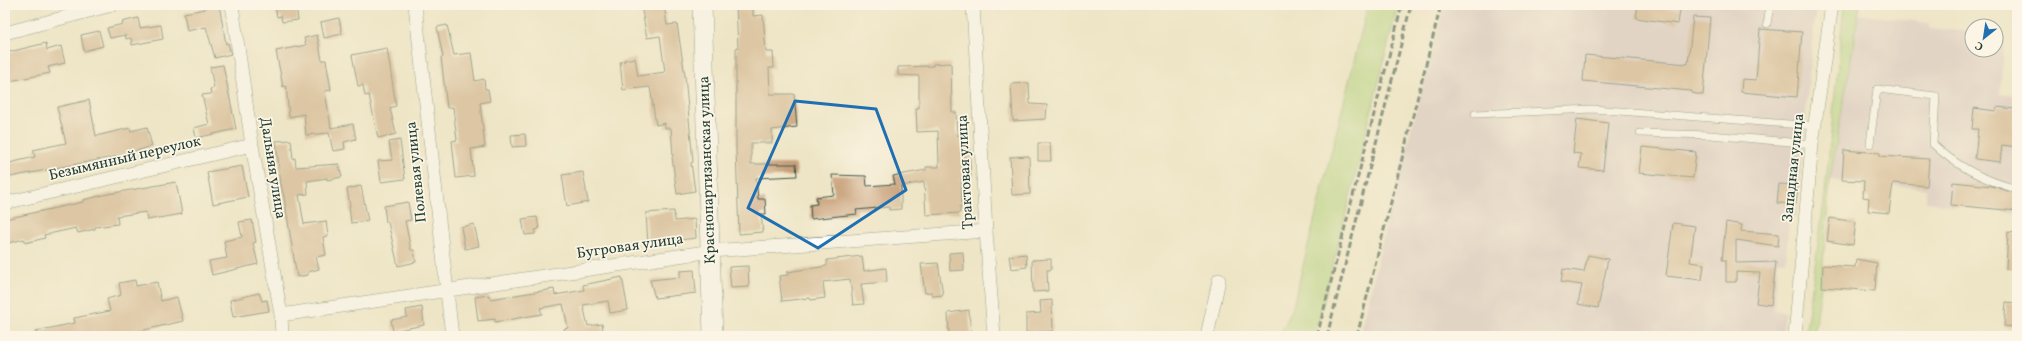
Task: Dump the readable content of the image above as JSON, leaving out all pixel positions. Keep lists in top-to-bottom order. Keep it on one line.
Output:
{"streets":{"street":["Безымянный переулок","Дальняя улица","Западная улица","Краснопартизанская улица","Полевая улица","Трактовая улица","Бугровая улица"]},"crossings":[["Безымянный переулок","Дальняя улица"],["Дальняя улица","Бугровая улица"],["Краснопартизанская улица","Бугровая улица"],["Полевая улица","Бугровая улица"],["Трактовая улица","Бугровая улица"]],"north":"bottom left"}
